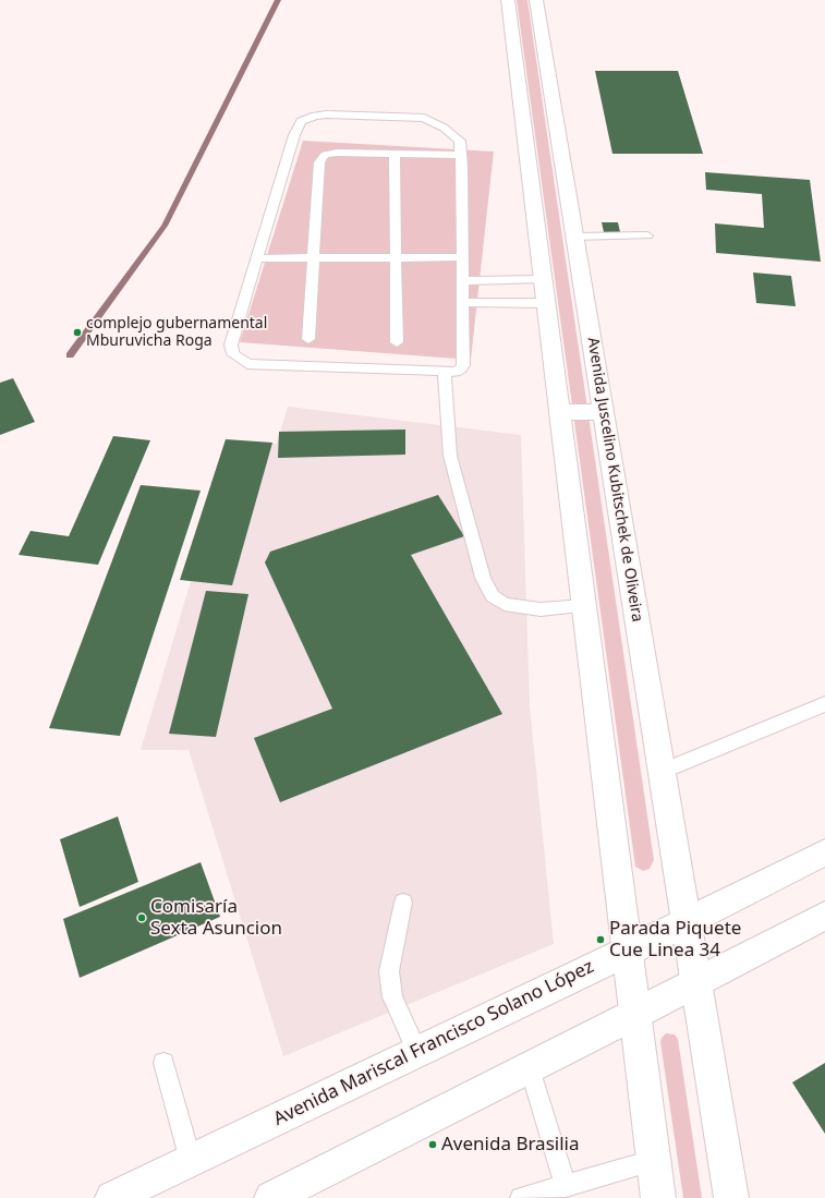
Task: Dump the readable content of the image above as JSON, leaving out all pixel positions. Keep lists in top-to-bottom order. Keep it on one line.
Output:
{"streets":{"main road":["Avenida Juscelino Kubitschek de Oliveira","Avenida Mariscal Francisco Solano López"]},"crossings":[["Avenida Juscelino Kubitschek de Oliveira","Avenida Mariscal Francisco Solano López"]],"places":["complejo gubernamental Mburuvicha Roga","Comisaría Sexta Asuncion","Parada Piquete Cue Linea 34","Avenida Brasilia"]}
